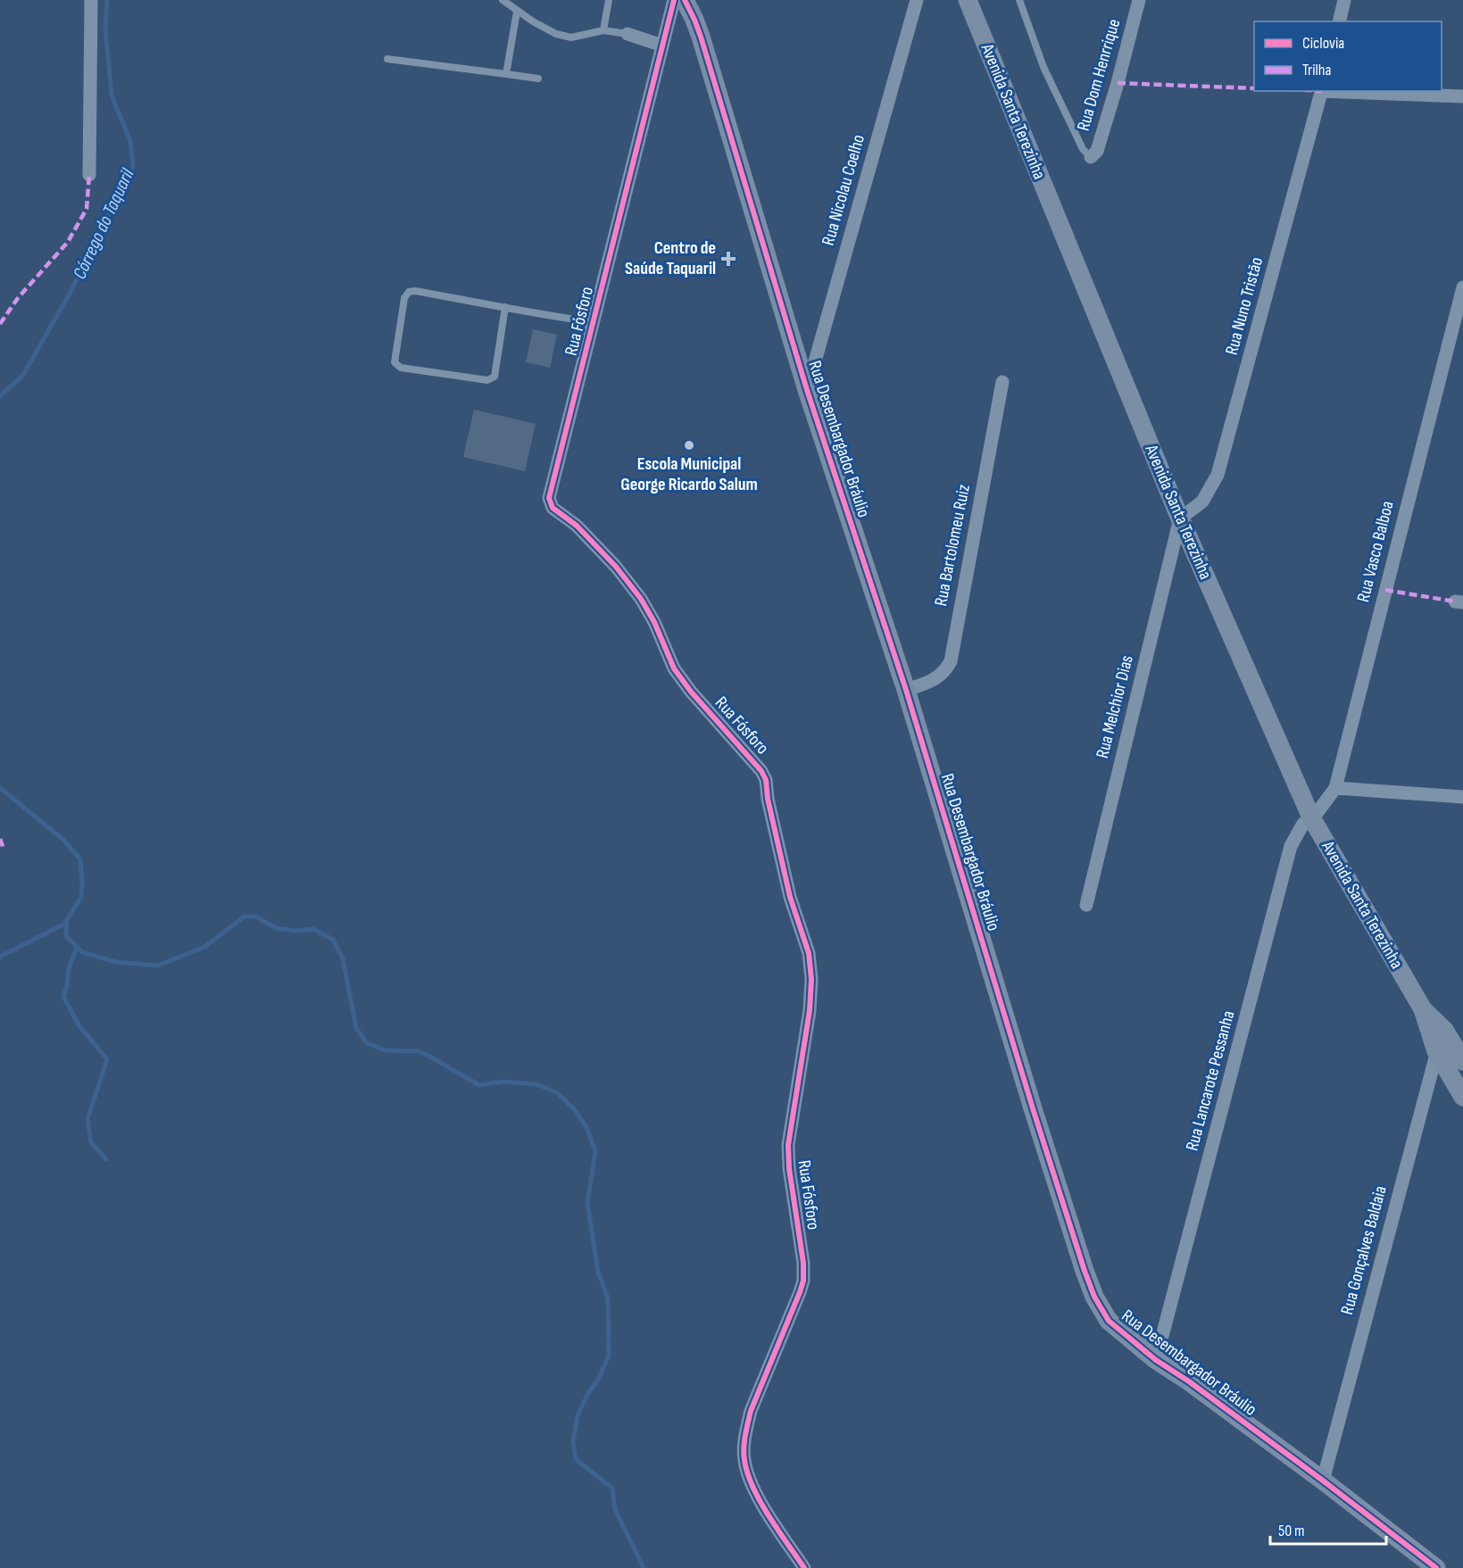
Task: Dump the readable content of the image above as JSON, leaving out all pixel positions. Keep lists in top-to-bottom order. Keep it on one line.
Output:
{"streets":{"street":["Rua Dom Henrrique","Avenida Santa Terezinha","Rua Nicolau Coelho","Rua Nuno Tristão","Rua Fósforo","Rua Desembargador Bráulio","Rua Bartolomeu Ruiz","Rua Vasco Balboa","Rua Melchior Dias","Rua Lancarote Pessanha","Rua Gonçalves Baldaia"]},"crossings":[["Avenida Santa Terezinha","Rua Nuno Tristão"],["Avenida Santa Terezinha","Rua Vasco Balboa"],["Avenida Santa Terezinha","Rua Melchior Dias"],["Avenida Santa Terezinha","Rua Lancarote Pessanha"],["Avenida Santa Terezinha","Rua Gonçalves Baldaia"],["Rua Nicolau Coelho","Rua Desembargador Bráulio"],["Rua Nuno Tristão","Rua Melchior Dias"],["Rua Desembargador Bráulio","Rua Bartolomeu Ruiz"],["Rua Desembargador Bráulio","Rua Lancarote Pessanha"],["Rua Desembargador Bráulio","Rua Gonçalves Baldaia"],["Rua Vasco Balboa","Rua Lancarote Pessanha"]],"water":["Córrego do Taquaril"],"places":{"health":["Centro de Saúde Taquaril"],"other":["Escola Municipal George Ricardo Salum"]},"legend":["Ciclovia","Trilha"],"scale_bar":"50 m"}
